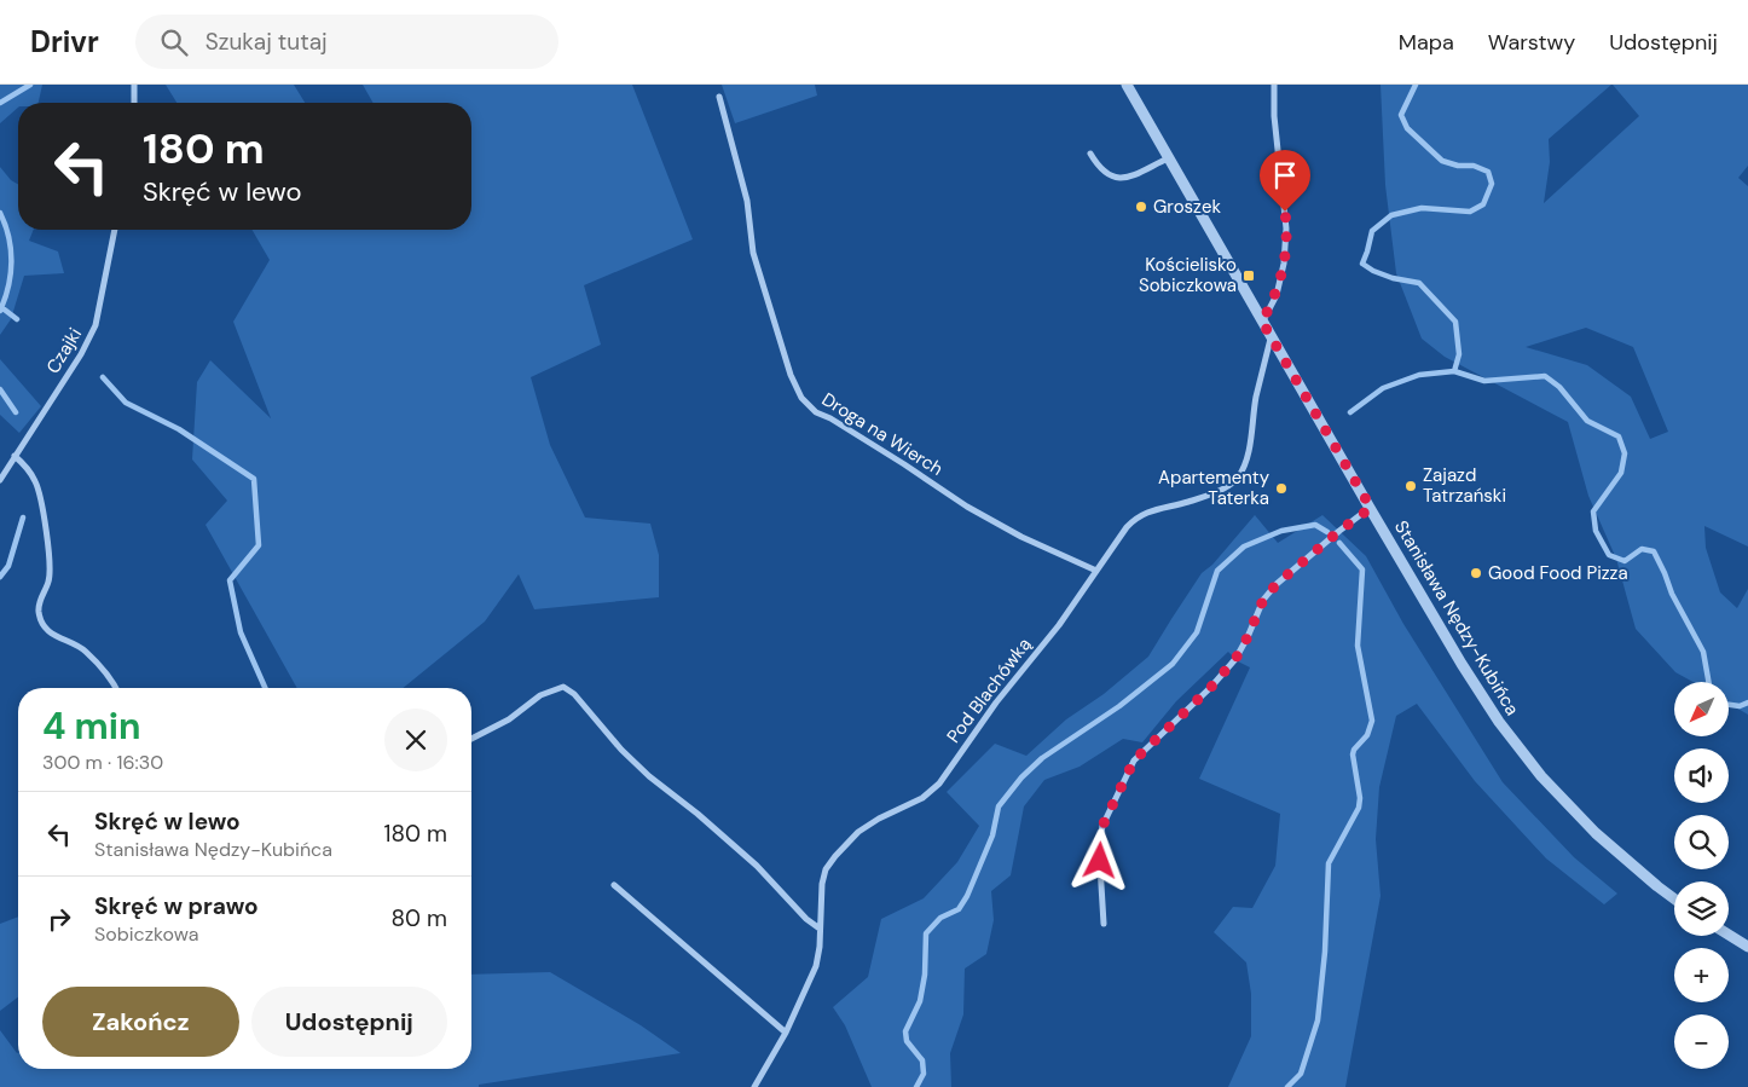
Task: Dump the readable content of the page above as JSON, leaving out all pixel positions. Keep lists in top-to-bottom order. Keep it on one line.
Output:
{"streets":{"street":["Czajki","Droga na Wierch","Stanisława Nędzy-Kubińca","Pod Blachówką"]},"crossings":[["Droga na Wierch","Pod Blachówką"],["Stanisława Nędzy-Kubińca","Pod Blachówką"]],"places":{"other":["Groszek","Zajazd Tatrzański","Apartementy Taterka","Good Food Pizza"],"transit":["Kościelisko Sobiczkowa"]},"north":"bottom left","page":{"header":"Drivr","search":"Szukaj tutaj","nav":["Mapa","Warstwy","Udostępnij"],"turn":["180 m","Skręć w lewo"],"map_buttons":["+","−"],"heading":["4 min","300 m · 16:30"],"list":[{"name":"Skręć w lewo","note":"Stanisława Nędzy-Kubińca","value":"180 m"},{"name":"Skręć w prawo","note":"Sobiczkowa","value":"80 m"}],"buttons":["Zakończ","Udostępnij"]}}
